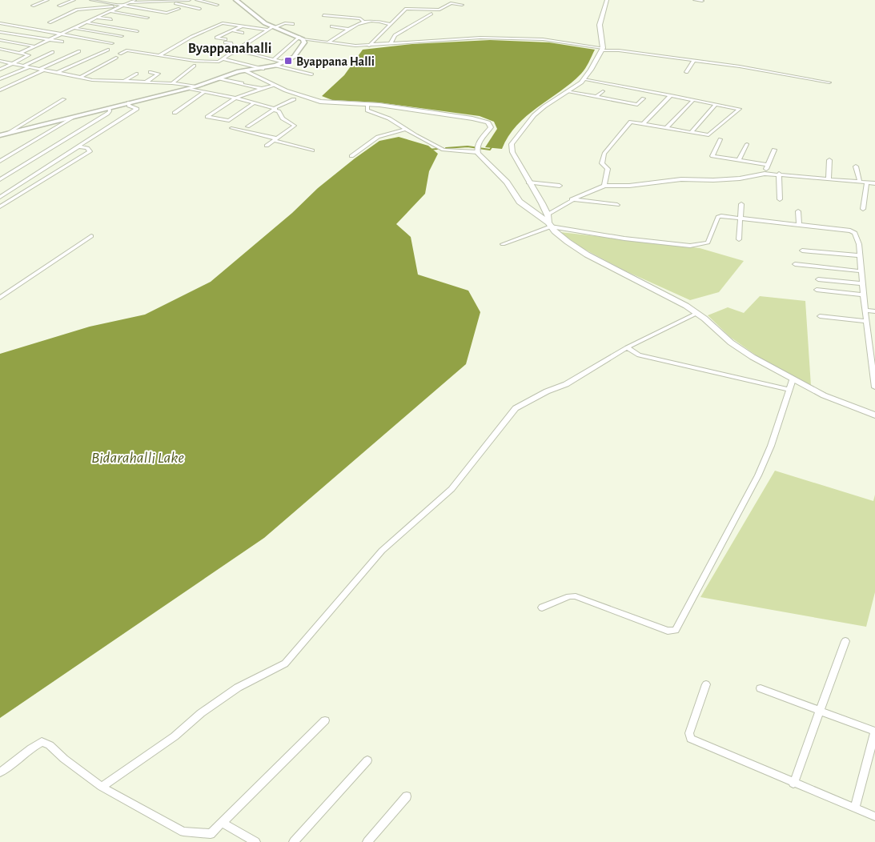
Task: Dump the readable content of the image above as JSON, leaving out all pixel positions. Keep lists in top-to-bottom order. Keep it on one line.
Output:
{"districts":["Byappanahalli"],"water":["Bidarahalli Lake"],"places":{"transit":["Byappana Halli"]}}
